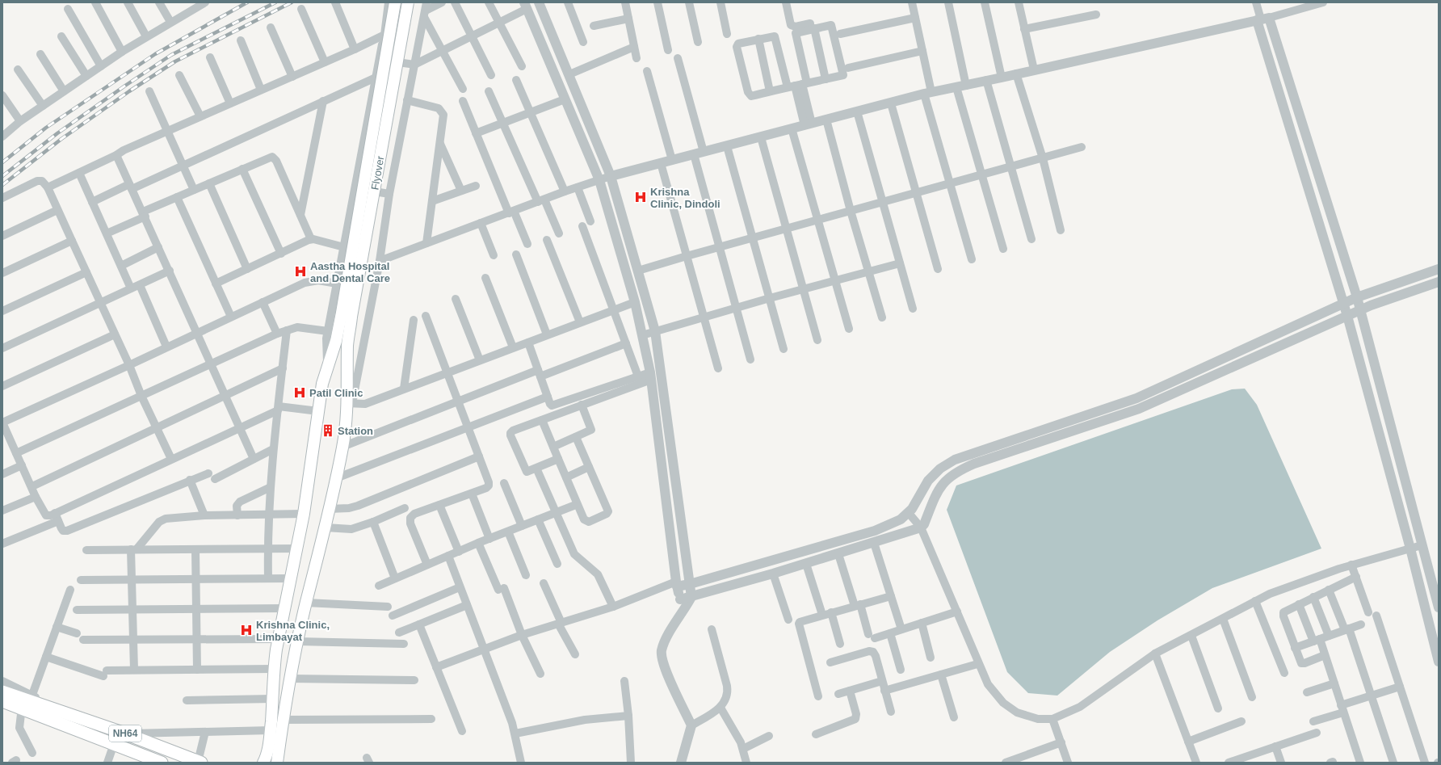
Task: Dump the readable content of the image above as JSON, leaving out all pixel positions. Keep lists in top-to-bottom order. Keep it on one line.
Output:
{"streets":{"main road":["Flyover","NH64"]},"places":{"hospital":["Krishna Clinic, Dindoli","Aastha Hospital and Dental Care","Patil Clinic","Krishna Clinic, Limbayat"],"building":["Station"]}}
